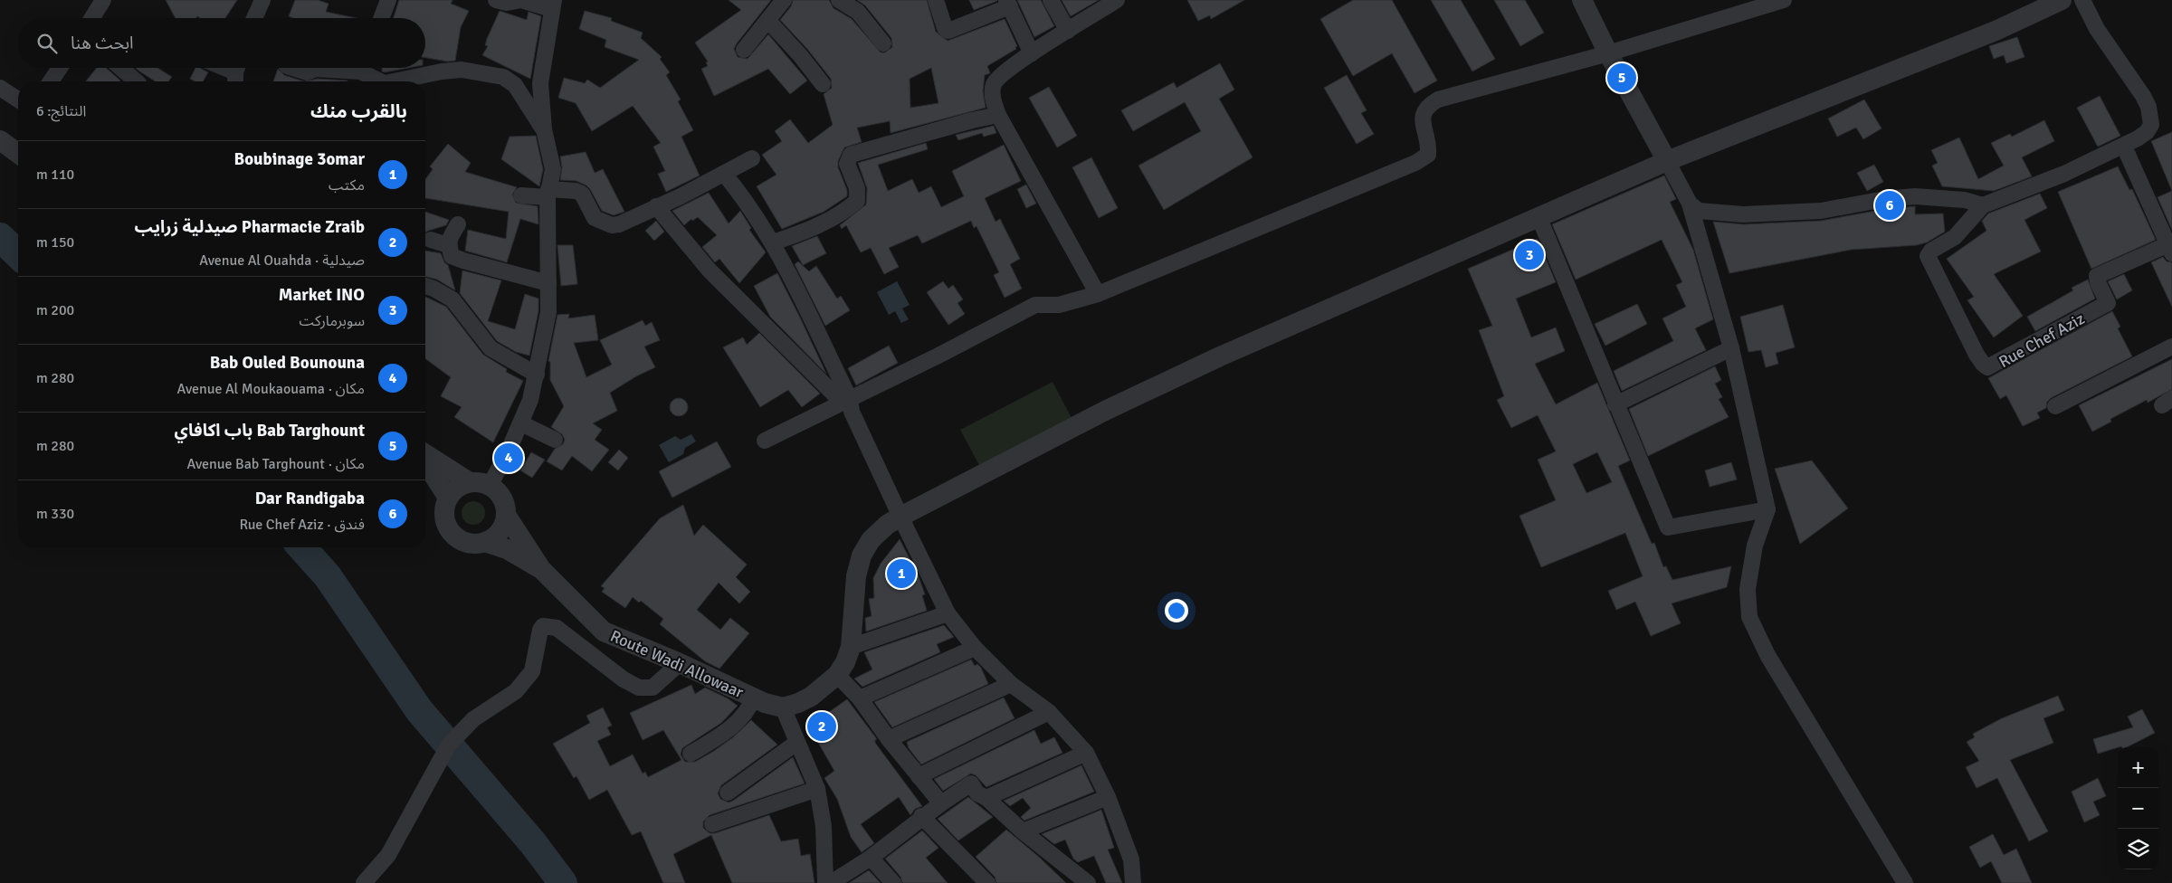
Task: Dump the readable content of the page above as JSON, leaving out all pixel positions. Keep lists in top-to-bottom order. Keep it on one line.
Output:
{"streets":{"street":["Rue Chef Aziz","Route Wadi Allowaar"]},"page":{"search":"ابحث هنا","pins":["5","6","3","4","1","2"],"heading":["بالقرب منك","النتائج: 6"],"list":[{"mark":"1","name":"Boubinage 3omar","note":"مكتب","value":"110 m"},{"mark":"2","name":"Pharmacie Zraib صيدلية زرايب","note":"صيدلية · Avenue Al Ouahda","value":"150 m"},{"mark":"3","name":"Market INO","note":"سوبرماركت","value":"200 m"},{"mark":"4","name":"Bab Ouled Bounouna","note":"مكان · Avenue Al Moukaouama","value":"280 m"},{"mark":"5","name":"Bab Targhount باب اكافاي","note":"مكان · Avenue Bab Targhount","value":"280 m"},{"mark":"6","name":"Dar Randigaba","note":"فندق · Rue Chef Aziz","value":"330 m"}],"map_buttons":["+","−"]}}
